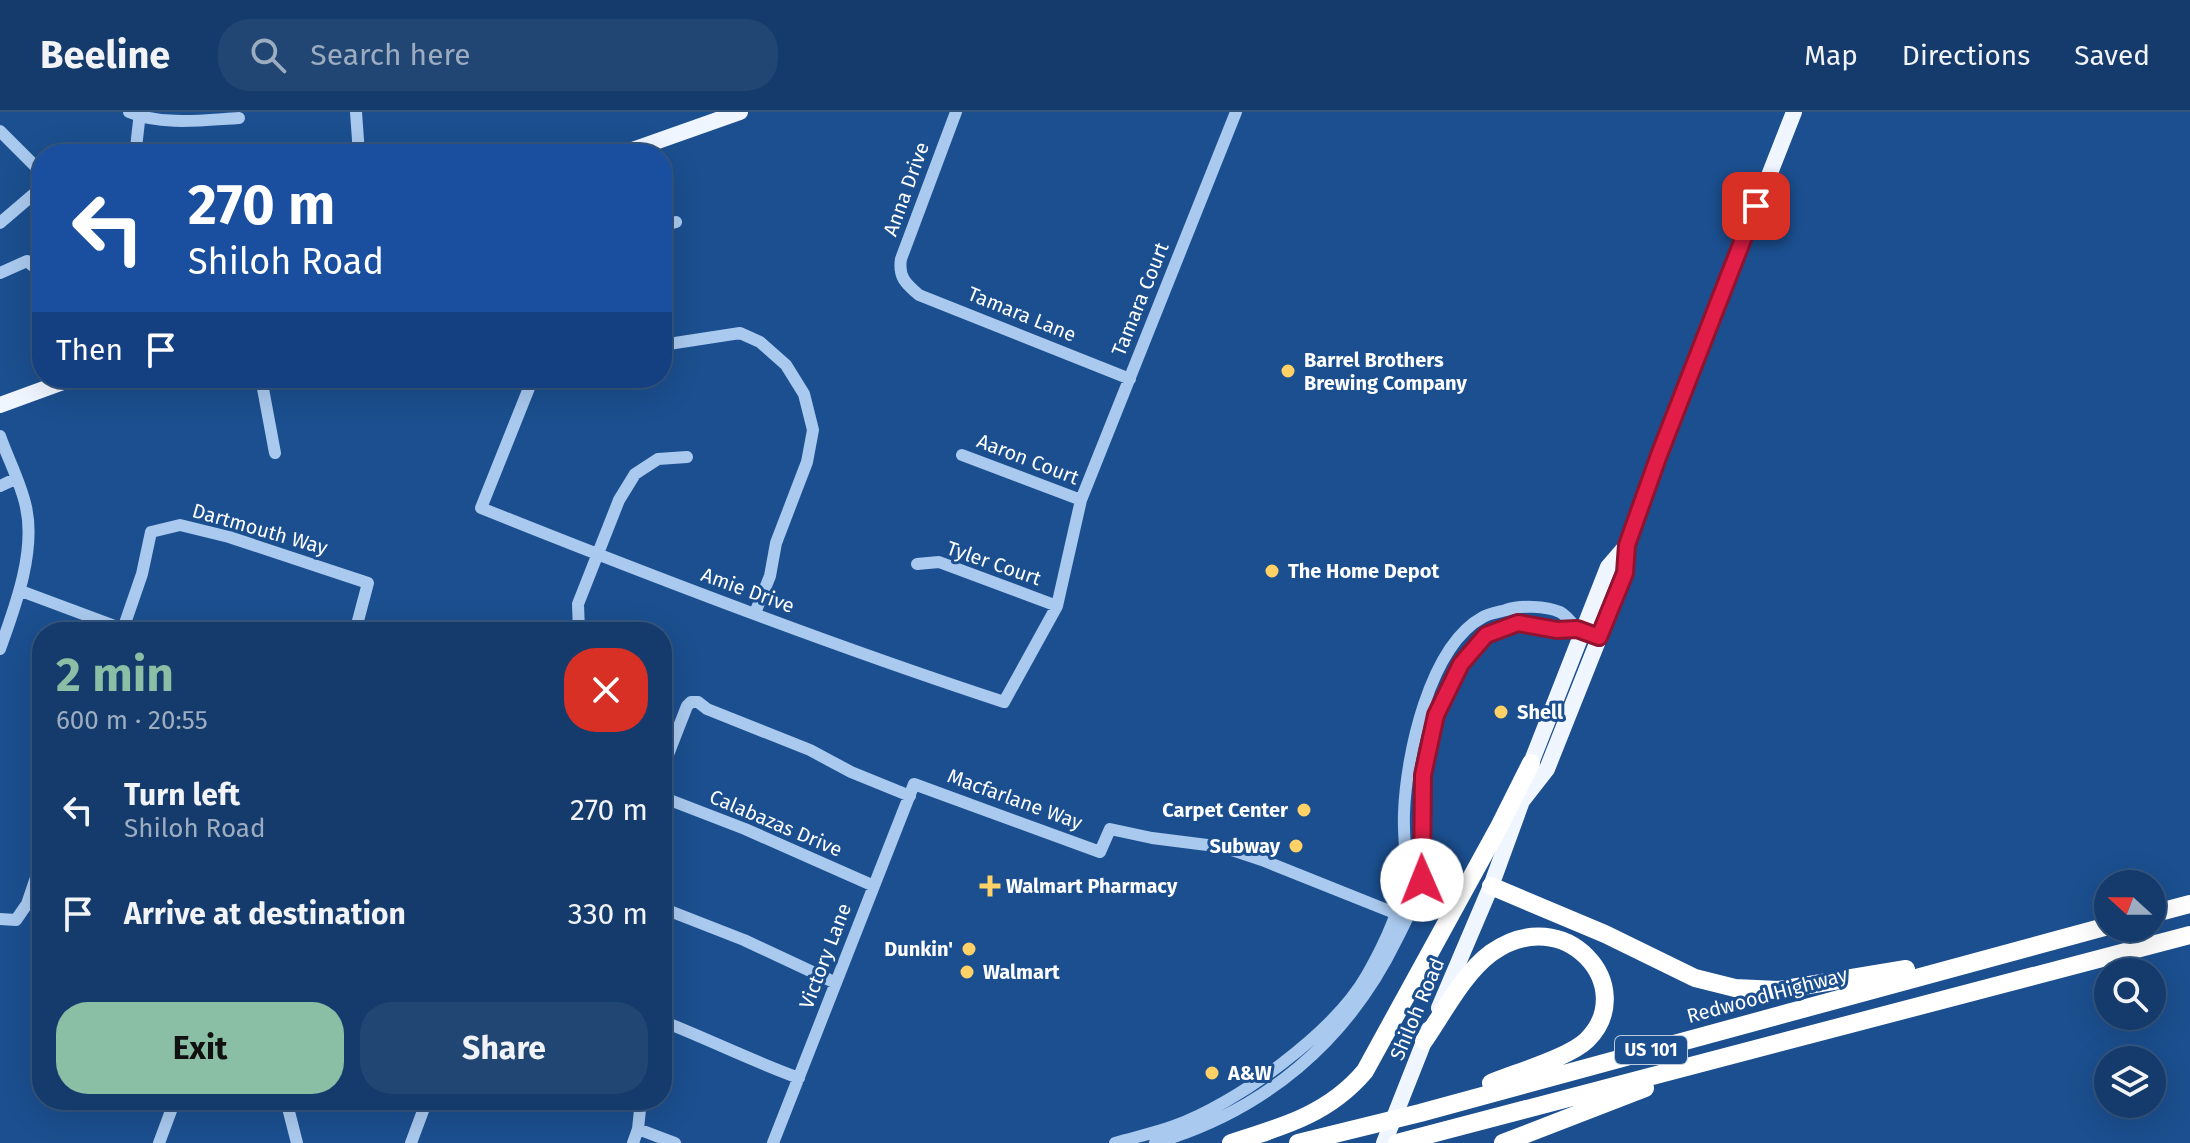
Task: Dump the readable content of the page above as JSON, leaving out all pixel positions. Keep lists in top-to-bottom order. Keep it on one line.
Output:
{"streets":{"highway":["Redwood Highway","US 101"],"main road":["Shiloh Road"],"street":["Anna Drive","Tamara Court","Tamara Lane","Aaron Court","Dartmouth Way","Tyler Court","Amie Drive","Macfarlane Way","Calabazas Drive","Victory Lane"]},"crossings":[["Anna Drive","Tamara Lane"],["Tamara Court","Tamara Lane"],["Tamara Court","Aaron Court"],["Tamara Court","Tyler Court"],["Tamara Court","Amie Drive"],["Macfarlane Way","Victory Lane"],["Calabazas Drive","Victory Lane"]],"places":{"other":["Barrel Brothers Brewing Company","The Home Depot","Shell","Carpet Center","Subway","Dunkin'","Walmart","A&W"],"health":["Walmart Pharmacy"]},"north":"left","page":{"header":"Beeline","search":"Search here","nav":["Map","Directions","Saved"],"turn":["270 m","Shiloh Road"],"then":"Then","heading":["2 min","600 m · 20:55"],"list":[{"name":"Turn left","note":"Shiloh Road","value":"270 m"},{"name":"Arrive at destination","value":"330 m"}],"buttons":["Exit","Share"]}}
